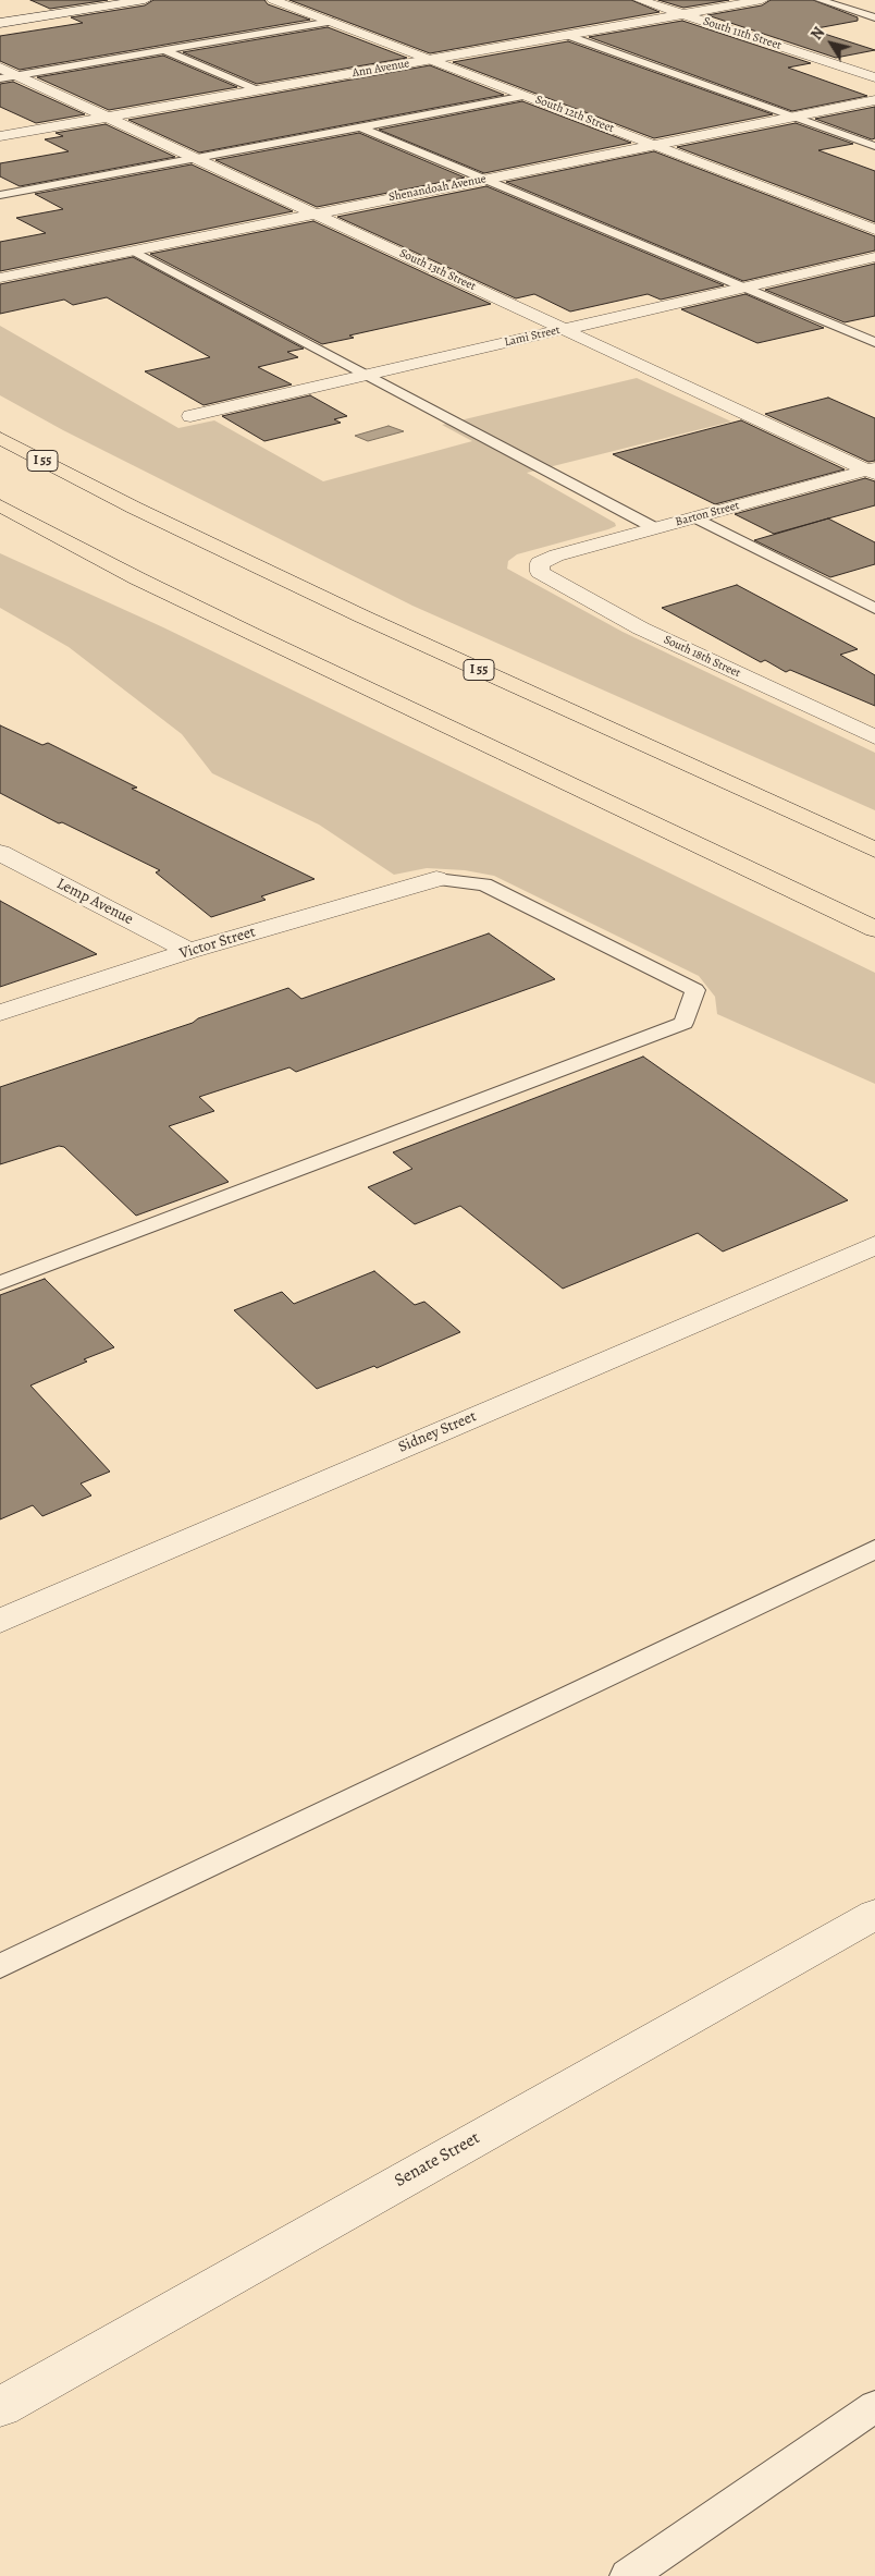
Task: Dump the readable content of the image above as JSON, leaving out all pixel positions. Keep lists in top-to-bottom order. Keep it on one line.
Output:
{"streets":{"highway":["I 55"],"street":["South 11th Street","Ann Avenue","South 12th Street","Shenandoah Avenue","South 13th Street","Lami Street","Barton Street","South 18th Street","Lemp Avenue","Victor Street","Sidney Street","Senate Street"]},"crossings":[["South 11th Street","Ann Avenue"],["Ann Avenue","South 12th Street"],["Ann Avenue","South 13th Street"],["South 12th Street","Shenandoah Avenue"],["Shenandoah Avenue","South 13th Street"],["South 13th Street","Lami Street"],["South 13th Street","Barton Street"],["Barton Street","South 18th Street"],["Lemp Avenue","Victor Street"]],"north":"top left"}
